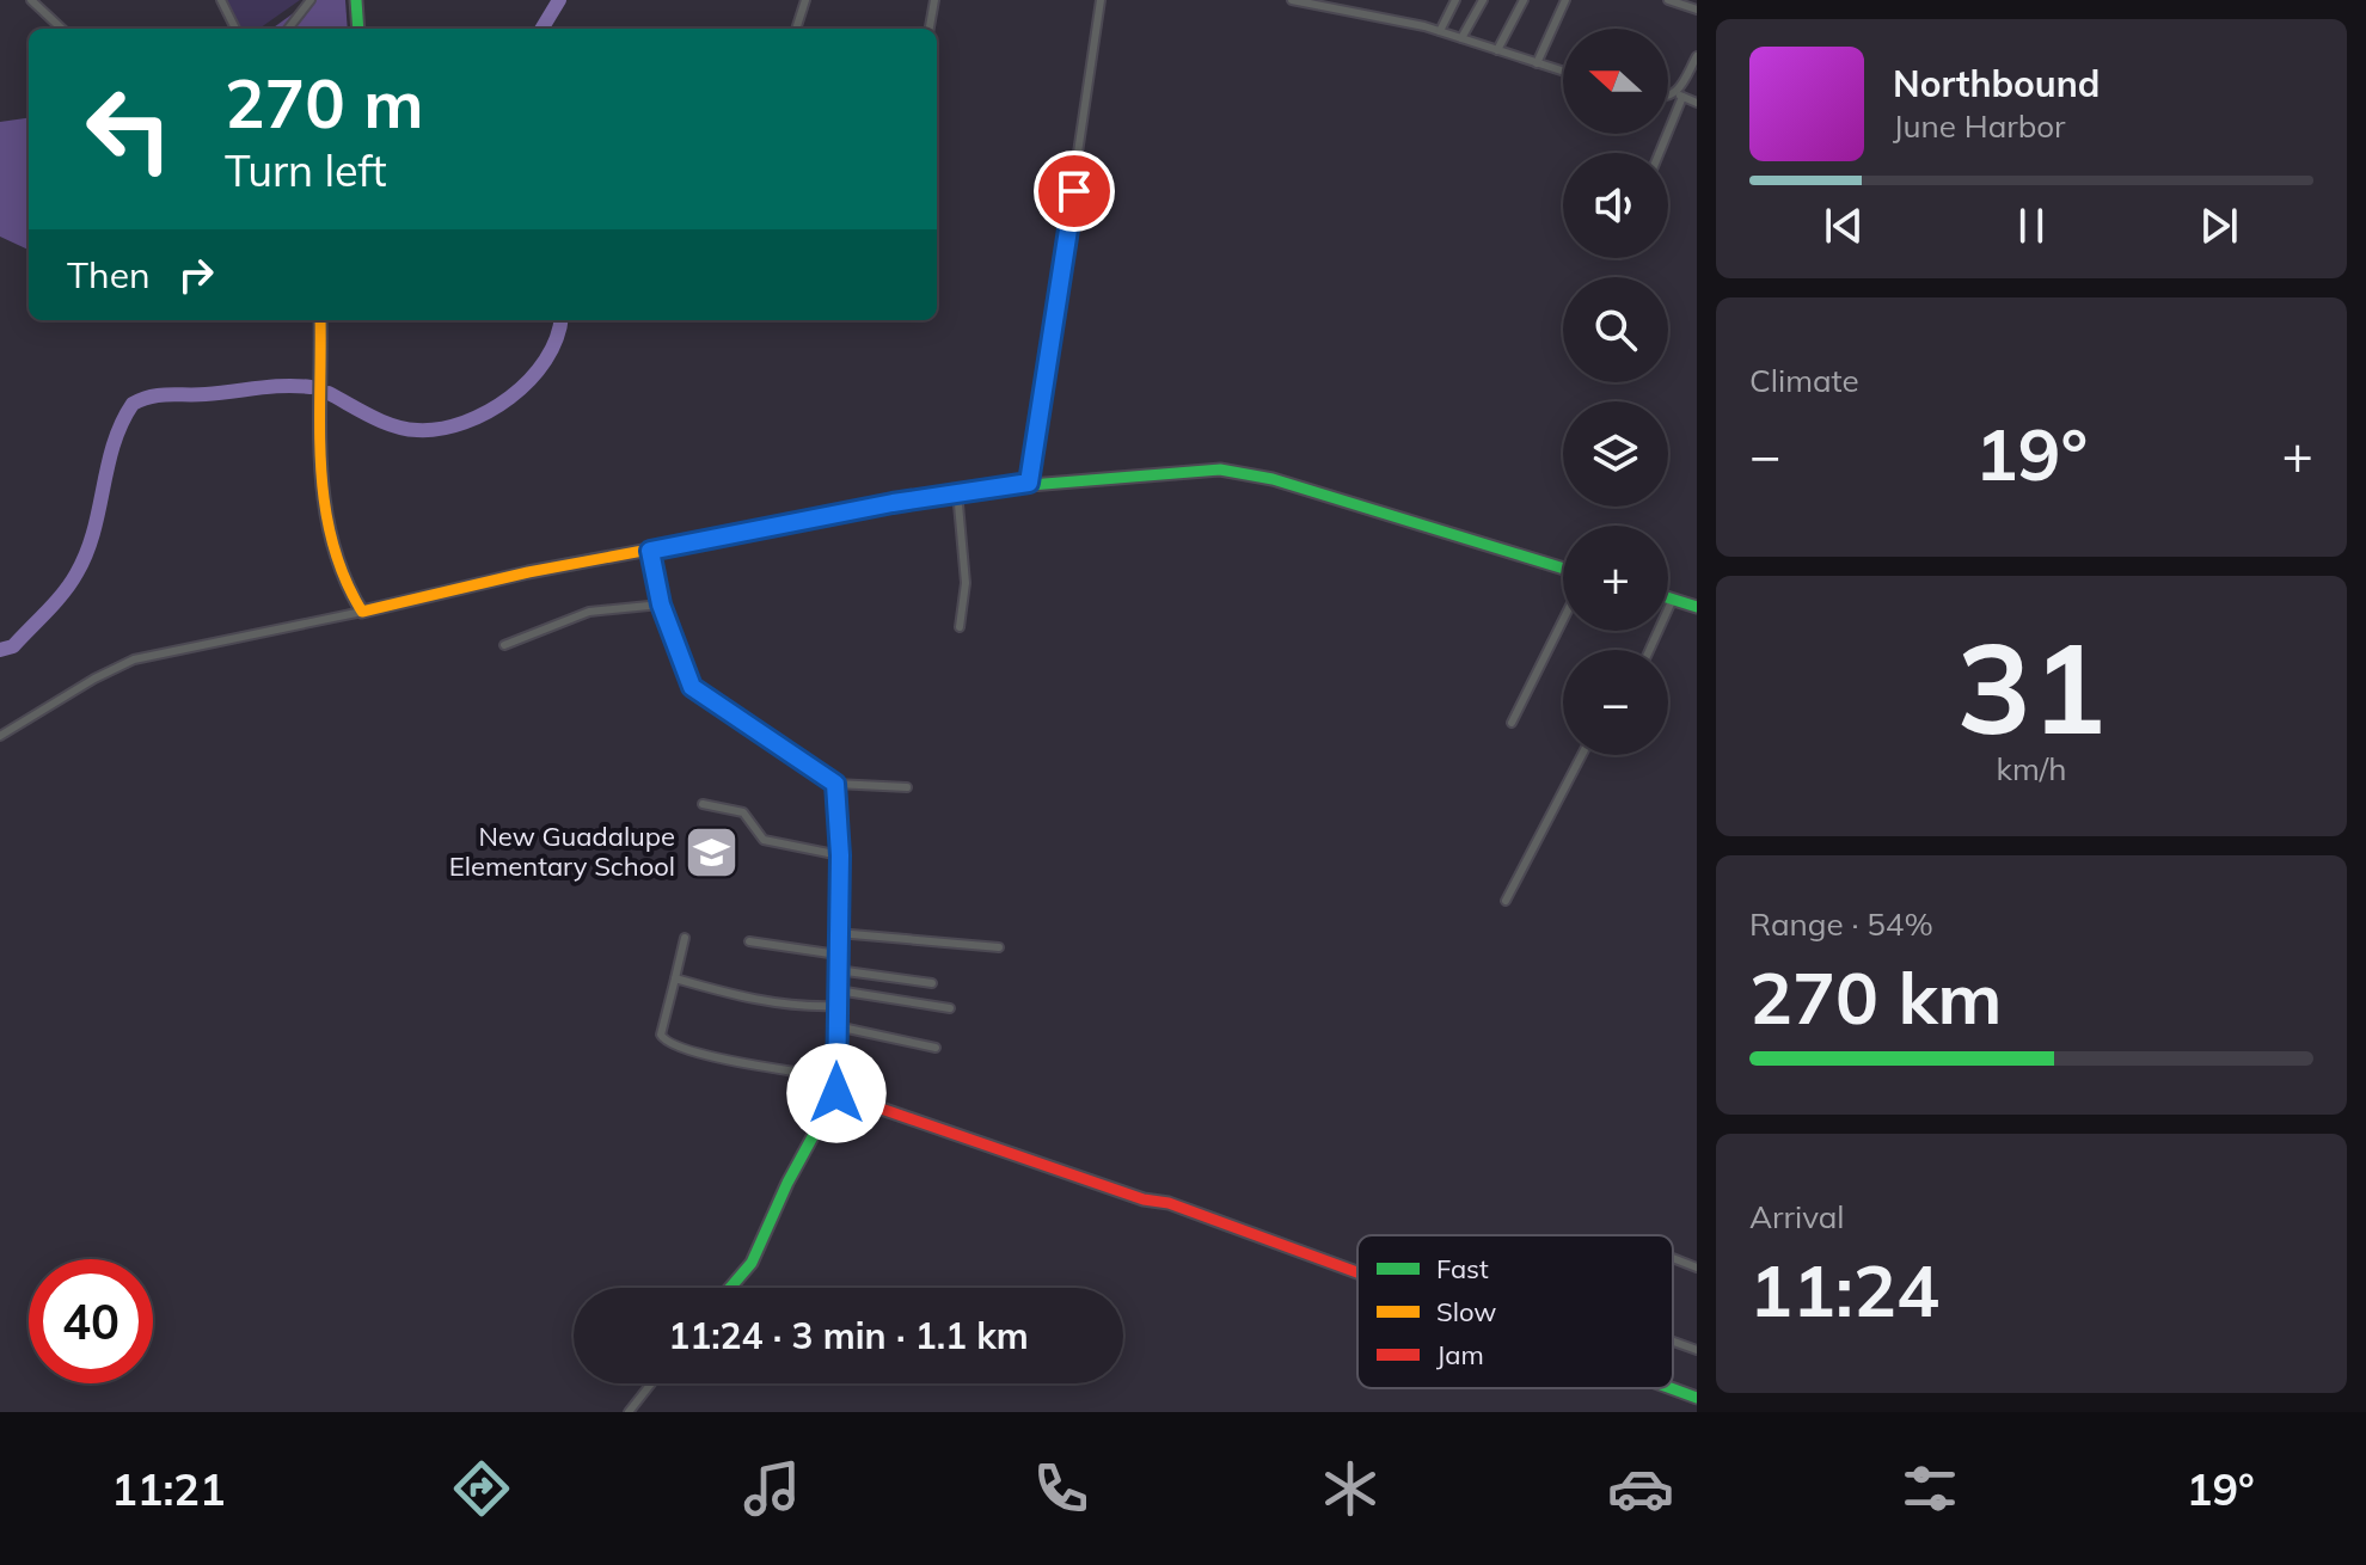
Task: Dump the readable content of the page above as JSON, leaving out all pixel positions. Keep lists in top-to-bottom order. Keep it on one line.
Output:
{"places":{"school or university":["New Guadalupe Elementary School"]},"legend":["Fast","Slow","Jam"],"north":"left","page":{"map_buttons":["+","−"],"turn":["270 m","Turn left"],"song":["Northbound","June Harbor"],"then":"Then","tile":["Climate",["31","km/h"],["Range · 54%","270 km"],["Arrival","11:24"]],"heat":["−","19°","+"],"limit":"40","trip":"11:24 · 3 min · 1.1 km","tabs":["11:21","19°"]}}
